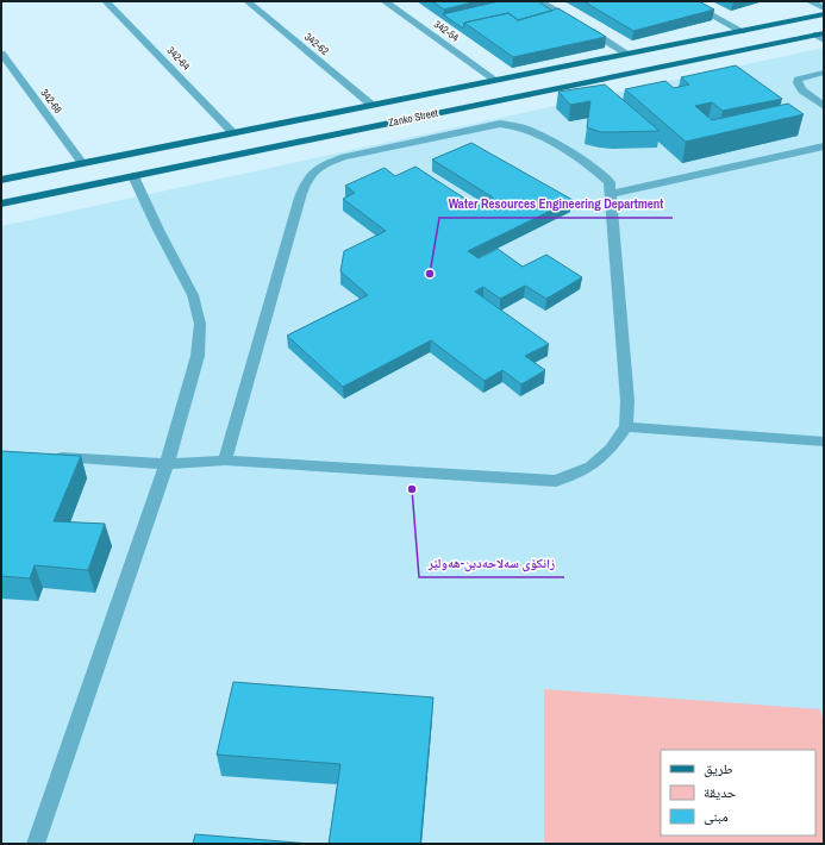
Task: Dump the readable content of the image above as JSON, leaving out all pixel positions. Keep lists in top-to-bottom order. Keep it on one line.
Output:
{"streets":{"main road":["Zanko Street"],"street":["342-54","342-62","342-64","342-66"]},"crossings":[["342-54","Zanko Street"],["342-62","Zanko Street"],["342-64","Zanko Street"],["342-66","Zanko Street"]],"places":["Water Resources Engineering Department","زانکۆی سەلاحەدین-هەولێر"],"legend":["طريق","حديقة","مبنى"]}
